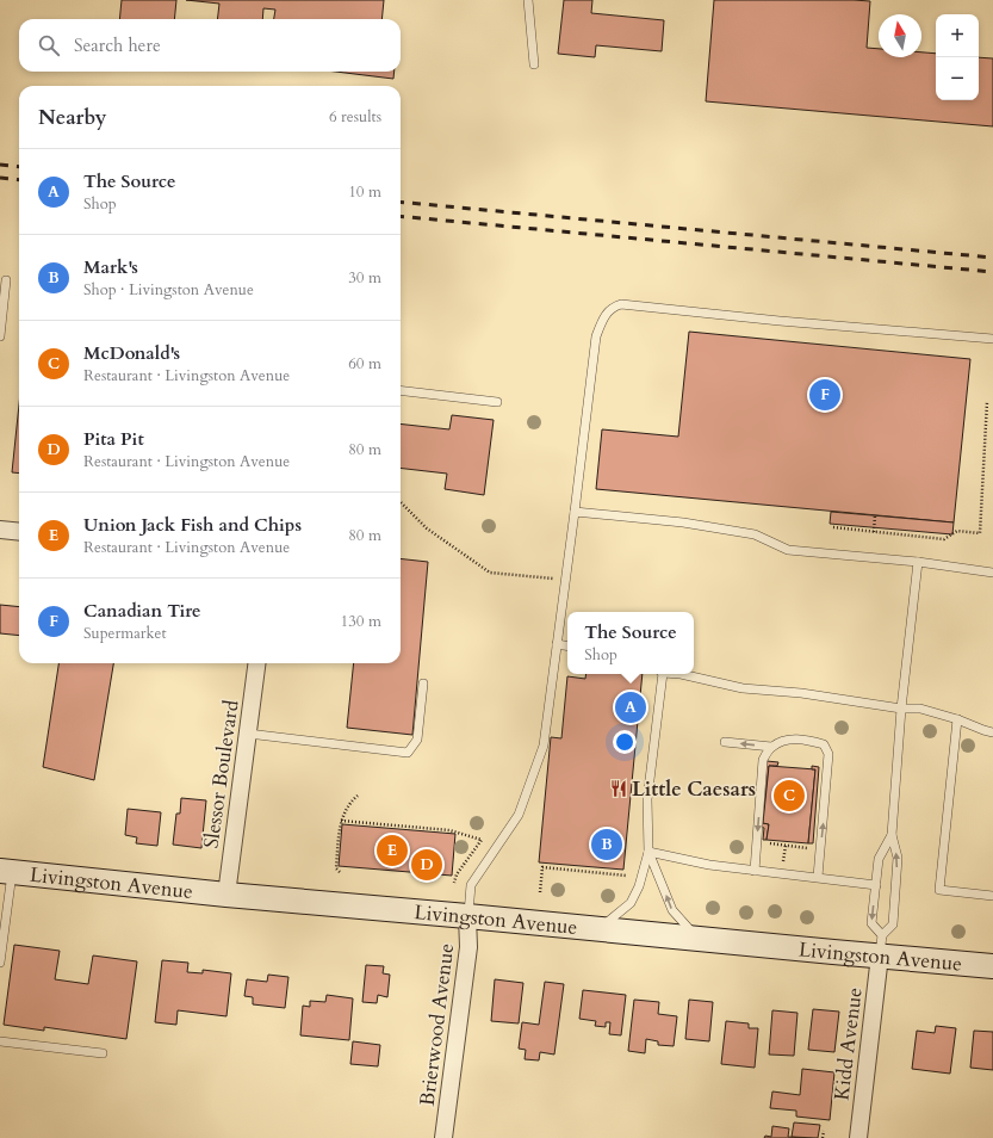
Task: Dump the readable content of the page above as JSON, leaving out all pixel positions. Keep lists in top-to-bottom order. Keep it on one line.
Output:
{"streets":{"main road":["Livingston Avenue"],"street":["Slessor Boulevard","Brierwood Avenue","Kidd Avenue"]},"crossings":[["Slessor Boulevard","Livingston Avenue"],["Livingston Avenue","Brierwood Avenue"],["Livingston Avenue","Kidd Avenue"]],"places":{"restaurant":["Little Caesars"]},"north":"top","page":{"map_buttons":["+","−"],"search":"Search here","heading":["Nearby","6 results"],"list":[{"mark":"A","name":"The Source","note":"Shop","value":"10 m"},{"mark":"B","name":"Mark's","note":"Shop · Livingston Avenue","value":"30 m"},{"mark":"C","name":"McDonald's","note":"Restaurant · Livingston Avenue","value":"60 m"},{"mark":"D","name":"Pita Pit","note":"Restaurant · Livingston Avenue","value":"80 m"},{"mark":"E","name":"Union Jack Fish and Chips","note":"Restaurant · Livingston Avenue","value":"80 m"},{"mark":"F","name":"Canadian Tire","note":"Supermarket","value":"130 m"}],"pins":["F","A","C","B","E","D"],"popup":["The Source","Shop"]}}
